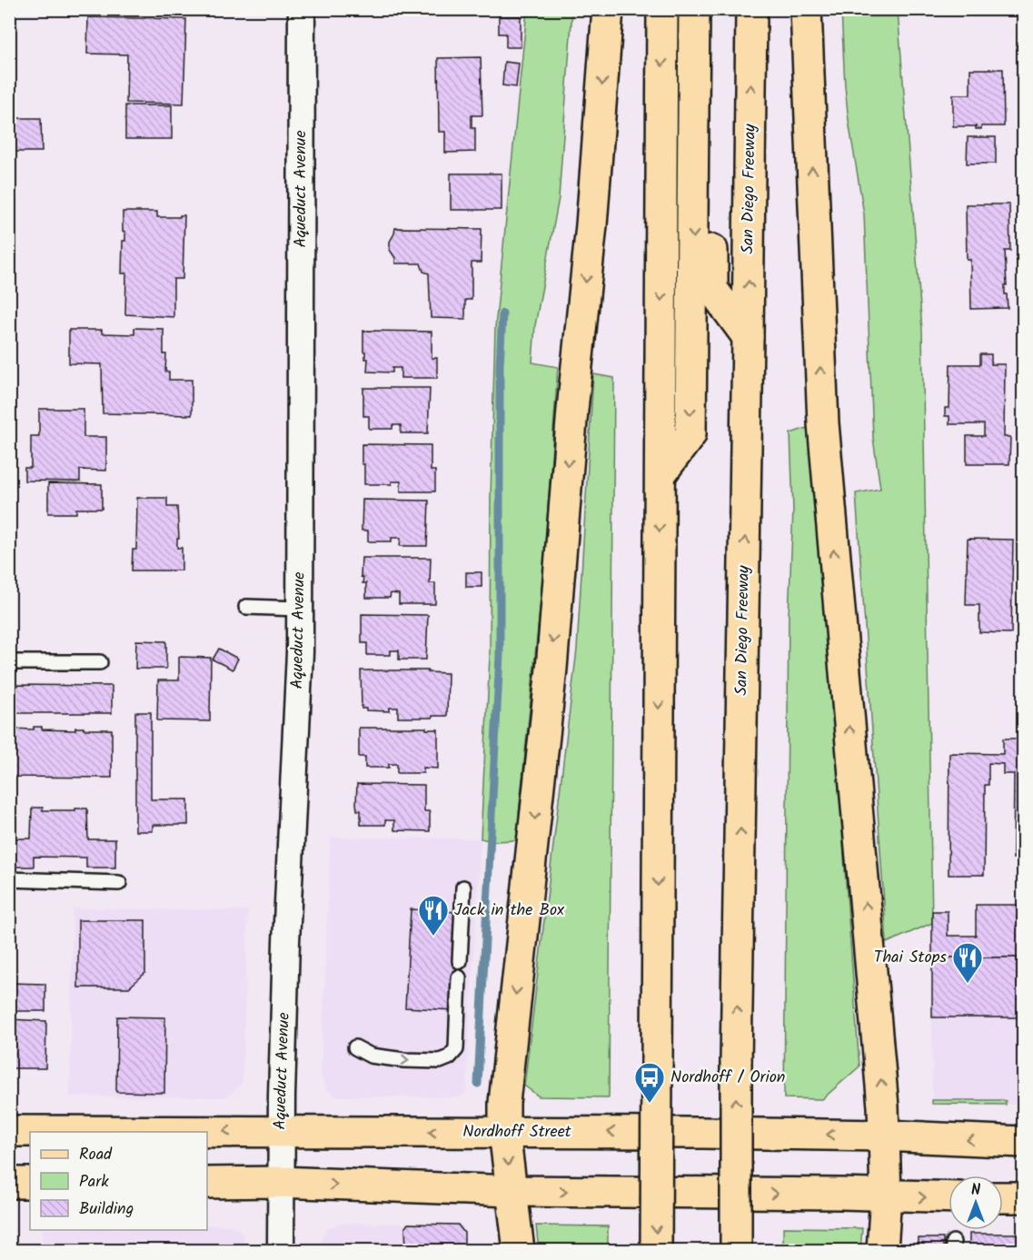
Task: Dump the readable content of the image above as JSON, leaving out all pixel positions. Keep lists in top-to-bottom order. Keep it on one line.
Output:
{"streets":{"main road":["San Diego Freeway","Nordhoff Street"],"street":["Aqueduct Avenue"]},"crossings":[["Aqueduct Avenue","Nordhoff Street"]],"places":{"restaurant":["Jack in the Box","Thai Stops"],"bus stop":["Nordhoff / Orion"]},"legend":["Road","Park","Building"],"north":"top"}
